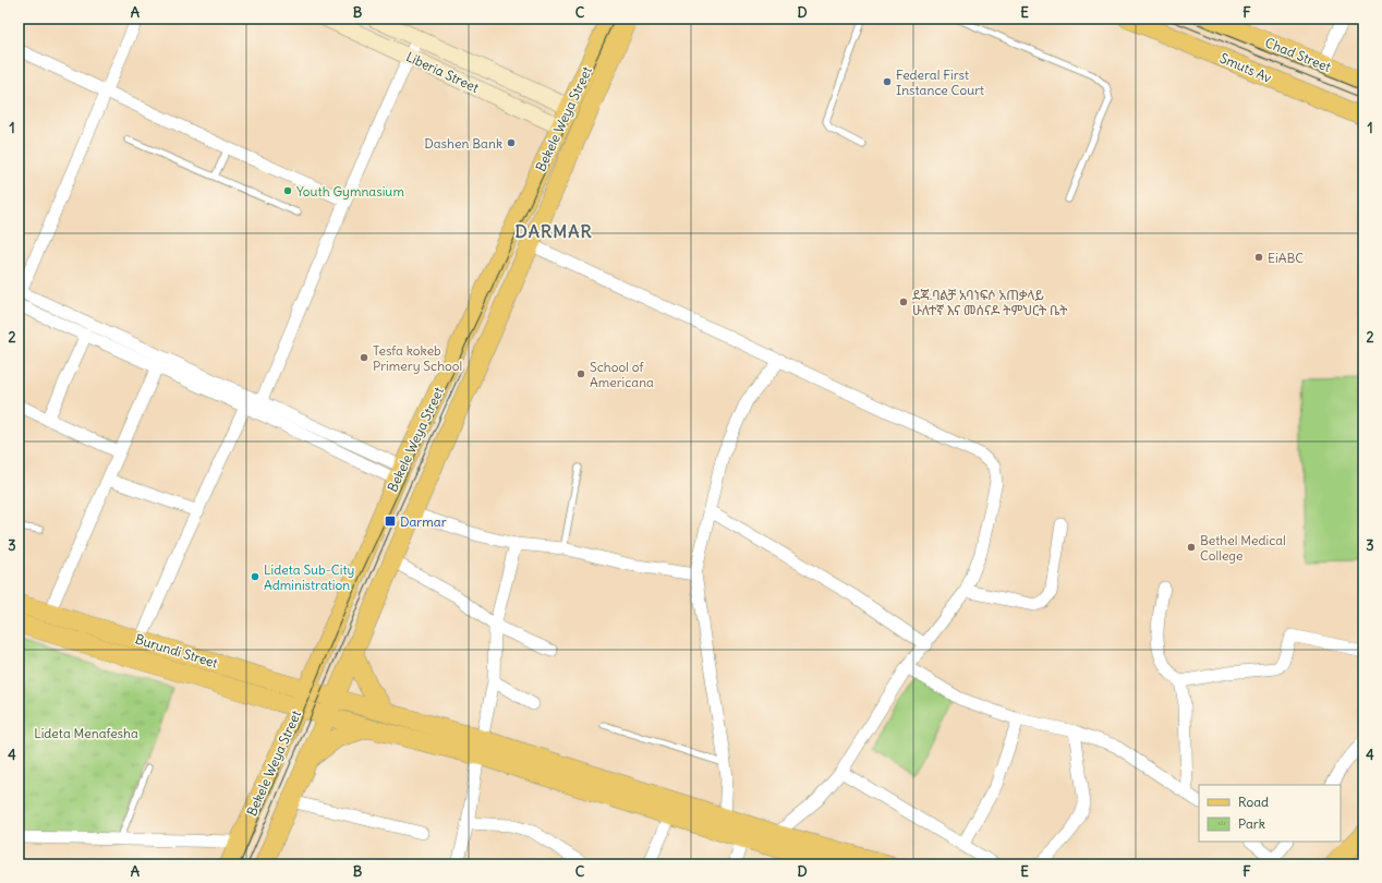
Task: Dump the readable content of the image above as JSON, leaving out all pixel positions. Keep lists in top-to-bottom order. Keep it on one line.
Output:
{"streets":{"main road":["Chad Street","Smuts Av","Bekele Weya Street","Burundi Street"],"street":["Liberia Street"]},"crossings":[["Liberia Street","Bekele Weya Street"],["Bekele Weya Street","Burundi Street"]],"districts":["DARMAR"],"parks":["Lideta Menafesha"],"places":{"other":["Federal First Instance Court","Dashen Bank","Youth Gymnasium","EiABC","ደጃ.ባልቻ አባነፍሶ አጠቃላይ ሁለተኛ እና መሰናዶ ትምህርት ቤት","Tesfa kokeb Primery School","School of Americana","Bethel Medical College","Lideta Sub-City Administration"],"transit":["Darmar"]},"legend":["Road","Park"],"grid":{"columns":["A","B","C","D","E","F"],"rows":["1","2","3","4"]}}
